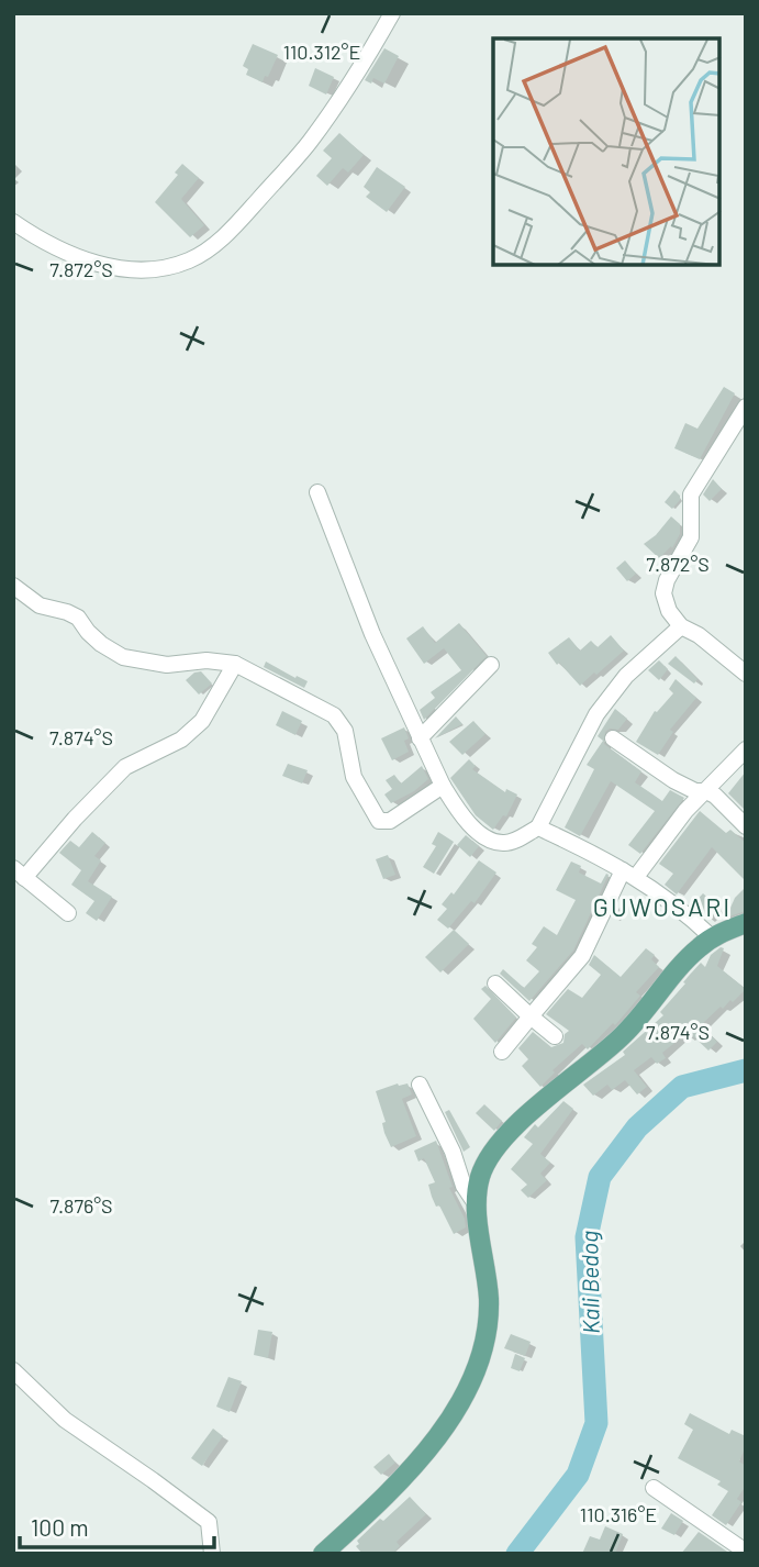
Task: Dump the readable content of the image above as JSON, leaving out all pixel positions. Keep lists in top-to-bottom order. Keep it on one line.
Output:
{"districts":["GUWOSARI"],"water":["Kali Bedog"],"scale_bar":"100 m","coordinates":["110.312°E","7.872°S","7.874°S","7.876°S","110.316°E"]}
